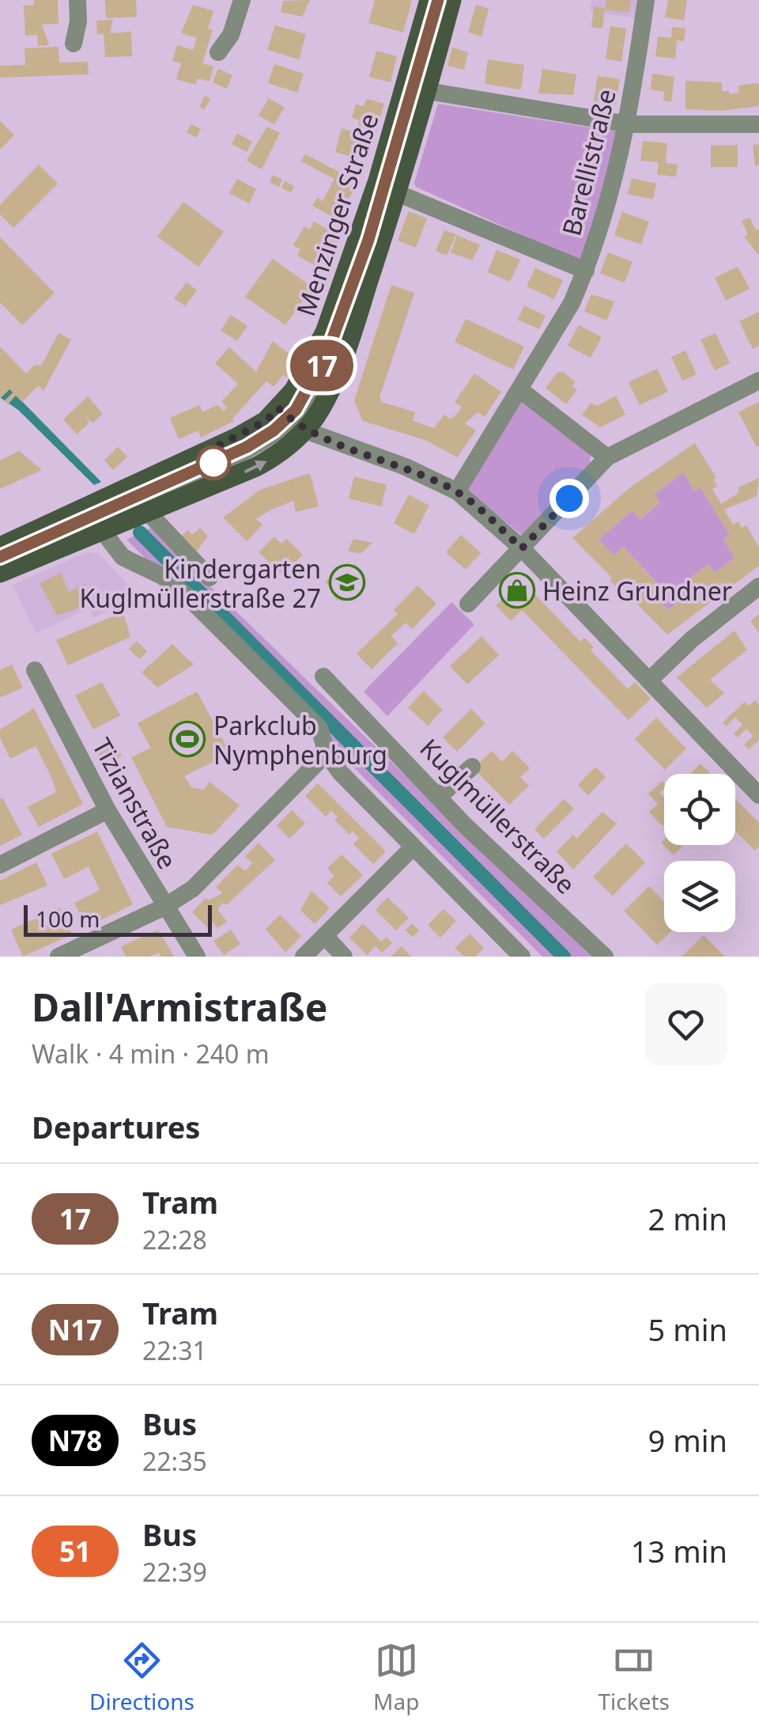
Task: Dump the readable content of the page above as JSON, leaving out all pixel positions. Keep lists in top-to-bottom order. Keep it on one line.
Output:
{"streets":{"main road":["Menzinger Straße"],"street":["Barellistraße","Tizianstraße","Kuglmüllerstraße"]},"places":{"school or university":["Kindergarten Kuglmüllerstraße 27"],"shop":["Heinz Grundner"],"sports":["Parkclub Nymphenburg"]},"lines":["tram line 17"],"scale_bar":"100 m","page":{"on_map":"17","scale":"100 m","heading":[["Dall'Armistraße","Walk · 4 min · 240 m"],"Departures"],"list":[{"mark":"17","name":"Tram","note":"22:28","value":"2 min"},{"mark":"N17","name":"Tram","note":"22:31","value":"5 min"},{"mark":"N78","name":"Bus","note":"22:35","value":"9 min"},{"mark":"51","name":"Bus","note":"22:39","value":"13 min"}],"tabs":["Directions","Map","Tickets"]}}
